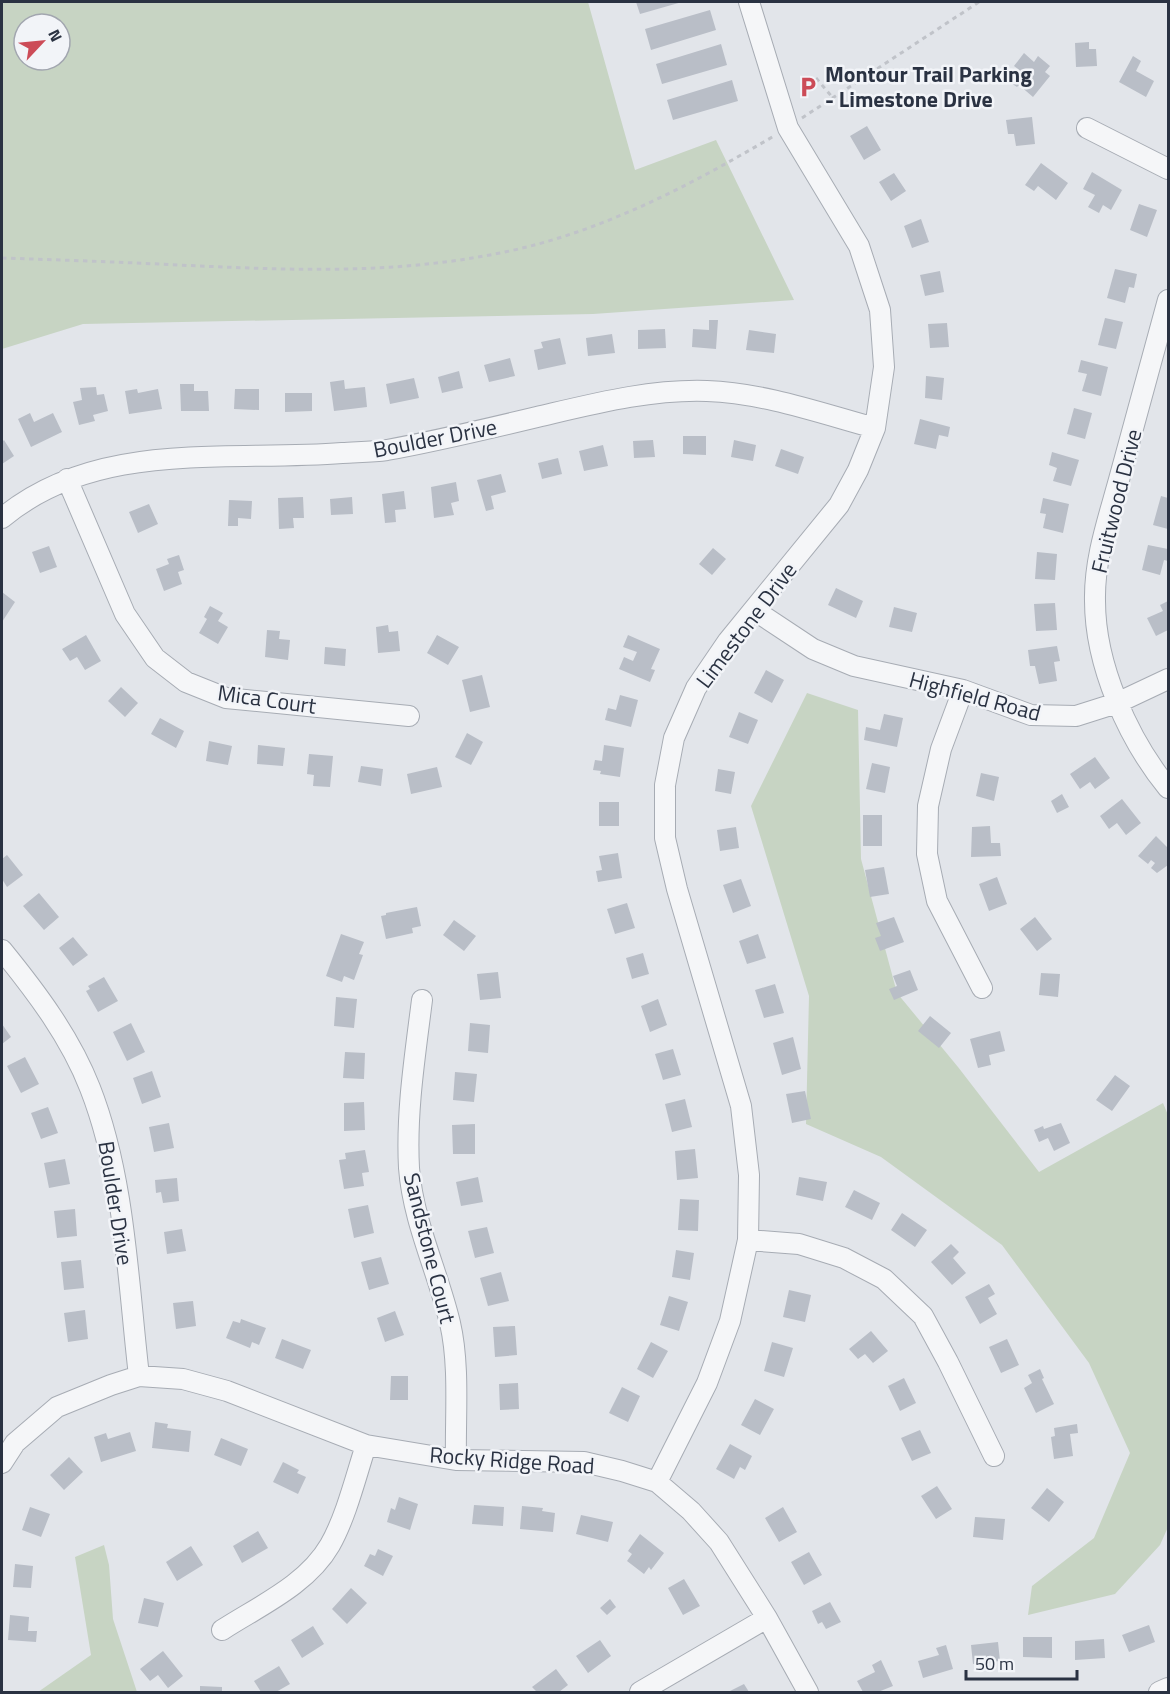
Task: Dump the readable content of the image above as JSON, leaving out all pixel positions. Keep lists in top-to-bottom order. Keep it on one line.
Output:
{"streets":{"street":["Boulder Drive","Fruitwood Drive","Limestone Drive","Highfield Road","Mica Court","Sandstone Court","Rocky Ridge Road"]},"crossings":[["Boulder Drive","Limestone Drive"],["Boulder Drive","Mica Court"],["Boulder Drive","Rocky Ridge Road"],["Fruitwood Drive","Highfield Road"],["Limestone Drive","Highfield Road"],["Limestone Drive","Rocky Ridge Road"],["Sandstone Court","Rocky Ridge Road"]],"places":{"parking":["Montour Trail Parking - Limestone Drive"]},"scale_bar":"50 m","north":"top right"}
